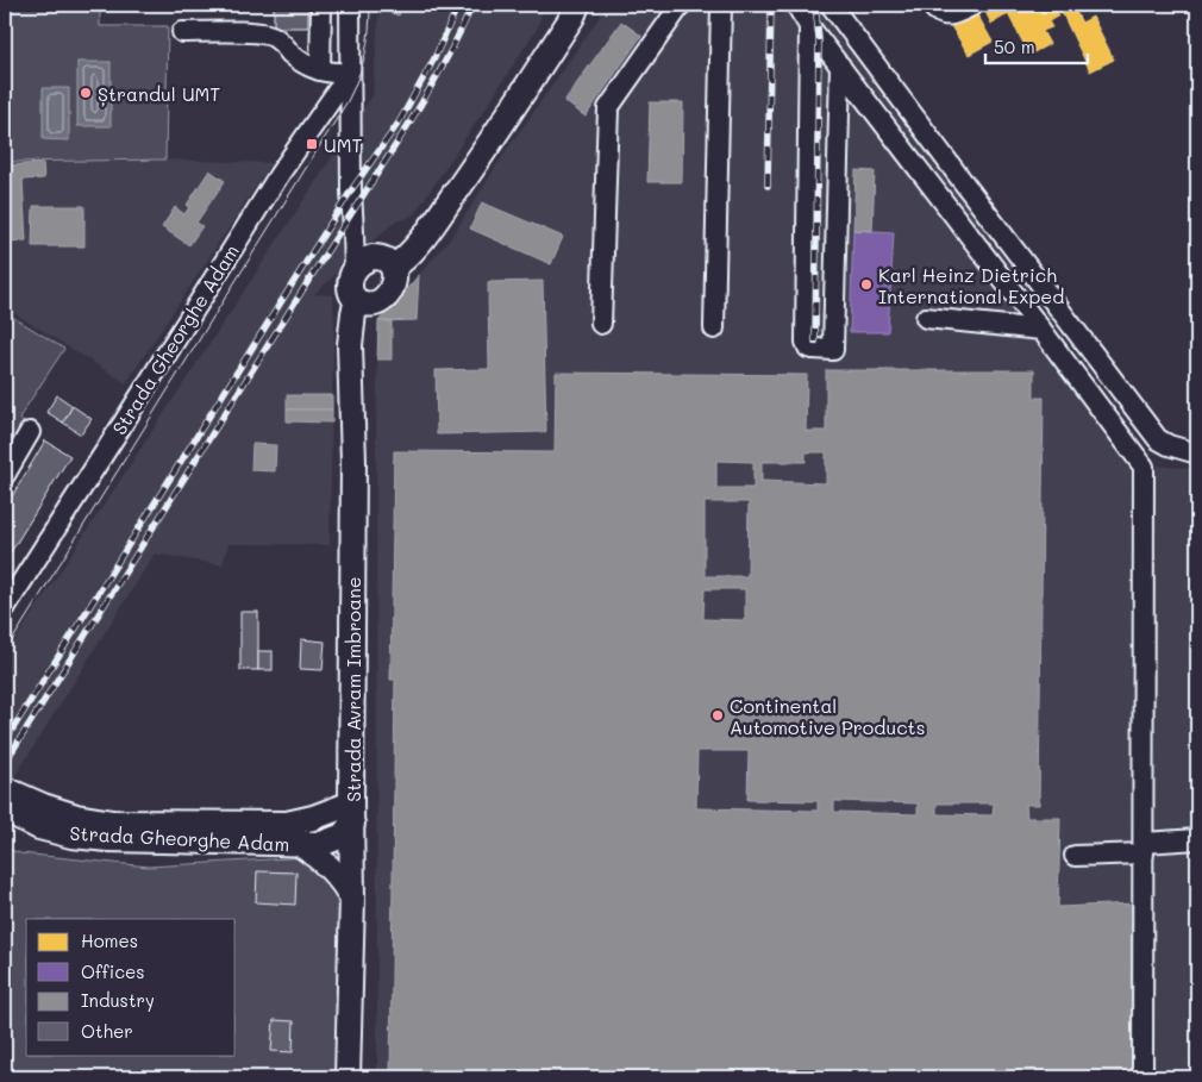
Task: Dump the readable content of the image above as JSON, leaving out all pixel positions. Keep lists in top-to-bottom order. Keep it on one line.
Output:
{"streets":{"main road":["Strada Gheorghe Adam","Strada Avram Imbroane"]},"crossings":[["Strada Gheorghe Adam","Strada Avram Imbroane"]],"places":{"other":["Ștrandul UMT","Karl Heinz Dietrich International Exped","Continental Automotive Products"],"transit":["UMT"]},"legend":["Homes","Offices","Industry","Other"],"scale_bar":"50 m"}
